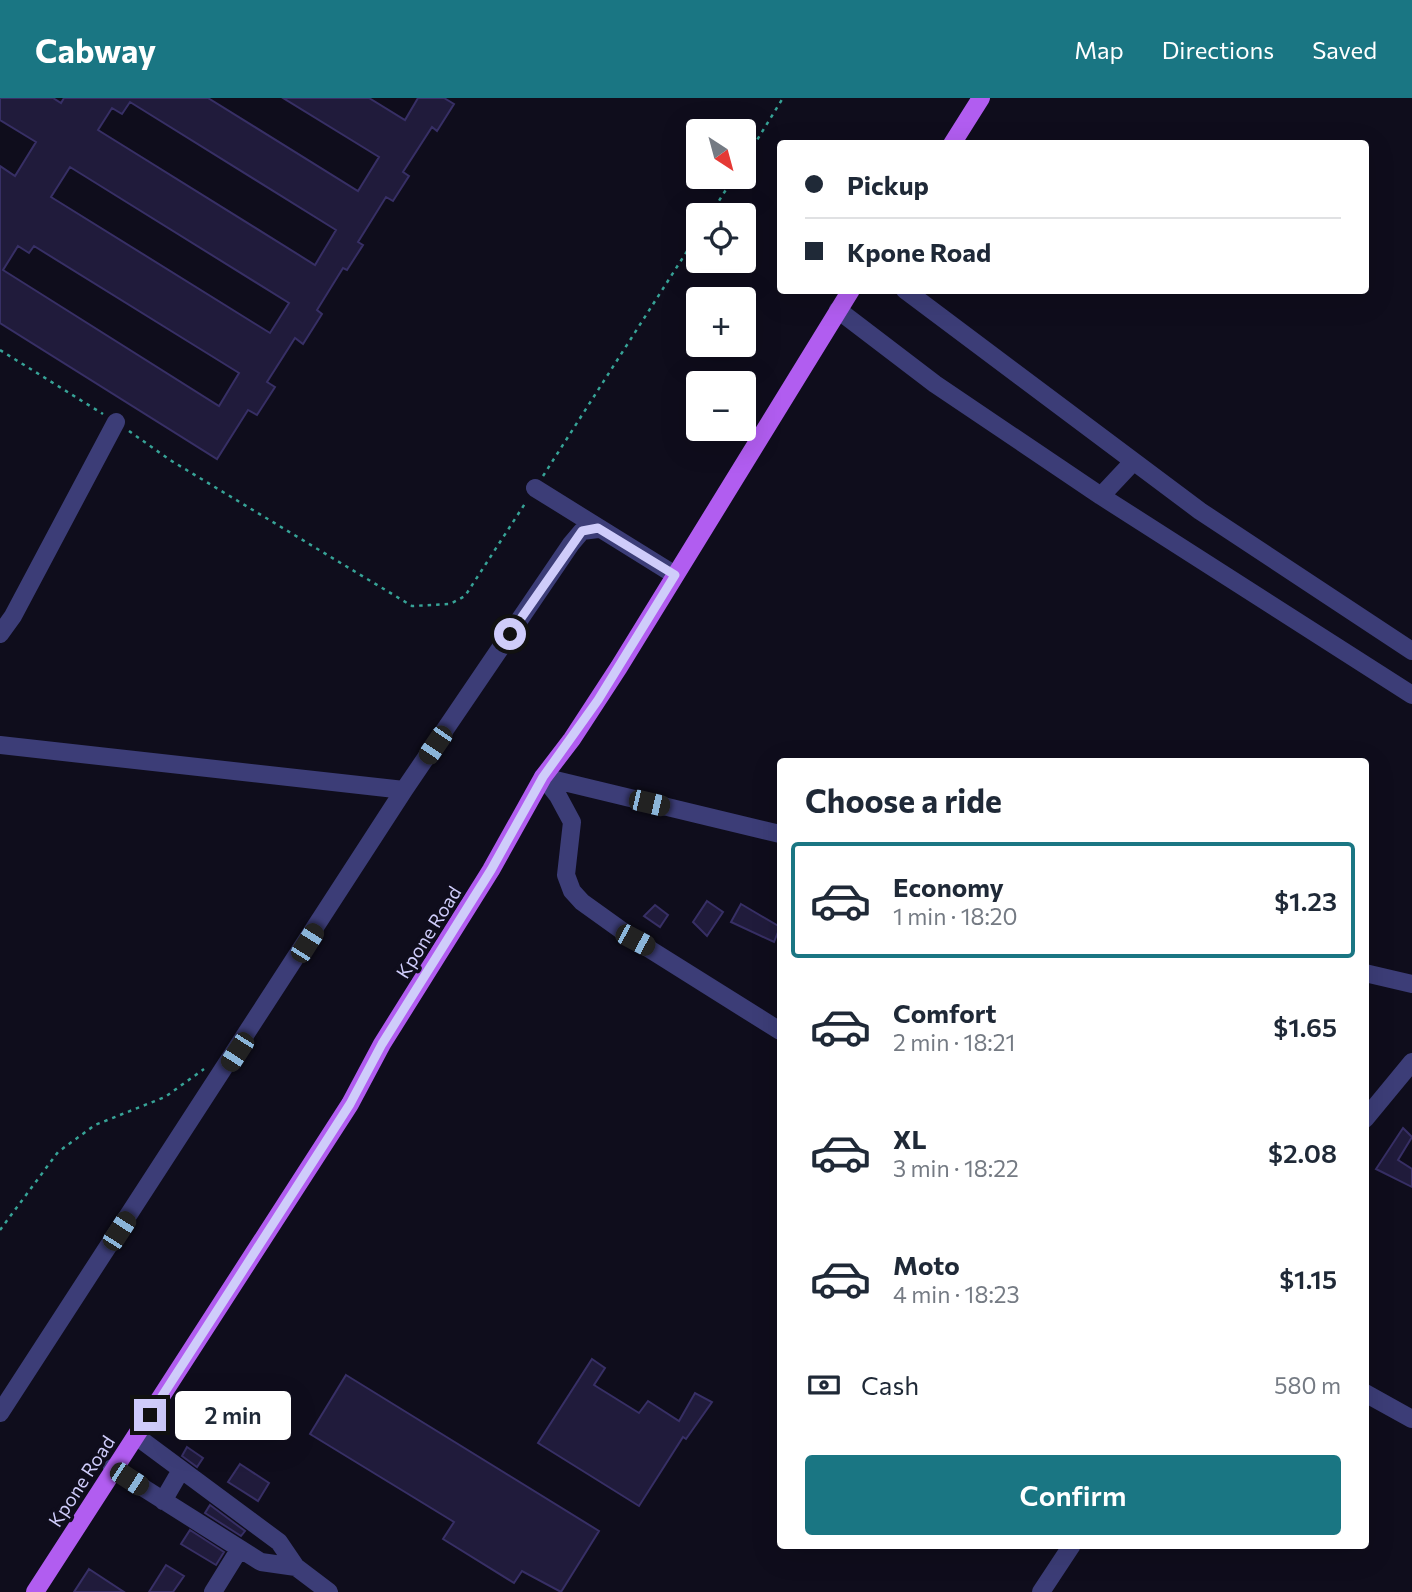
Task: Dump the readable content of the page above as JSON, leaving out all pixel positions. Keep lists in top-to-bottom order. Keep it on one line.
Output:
{"streets":{"main road":["Kpone Road"]},"north":"bottom right","page":{"header":"Cabway","nav":["Map","Directions","Saved"],"map_buttons":["+","−"],"banner":["Pickup","Kpone Road"],"heading":"Choose a ride","list":[{"name":"Economy","note":"1 min · 18:20","value":"$1.23"},{"name":"Comfort","note":"2 min · 18:21","value":"$1.65"},{"name":"XL","note":"3 min · 18:22","value":"$2.08"},{"name":"Moto","note":"4 min · 18:23","value":"$1.15"}],"pay":["Cash","580 m"],"bubble":"2 min","buttons":"Confirm"}}
